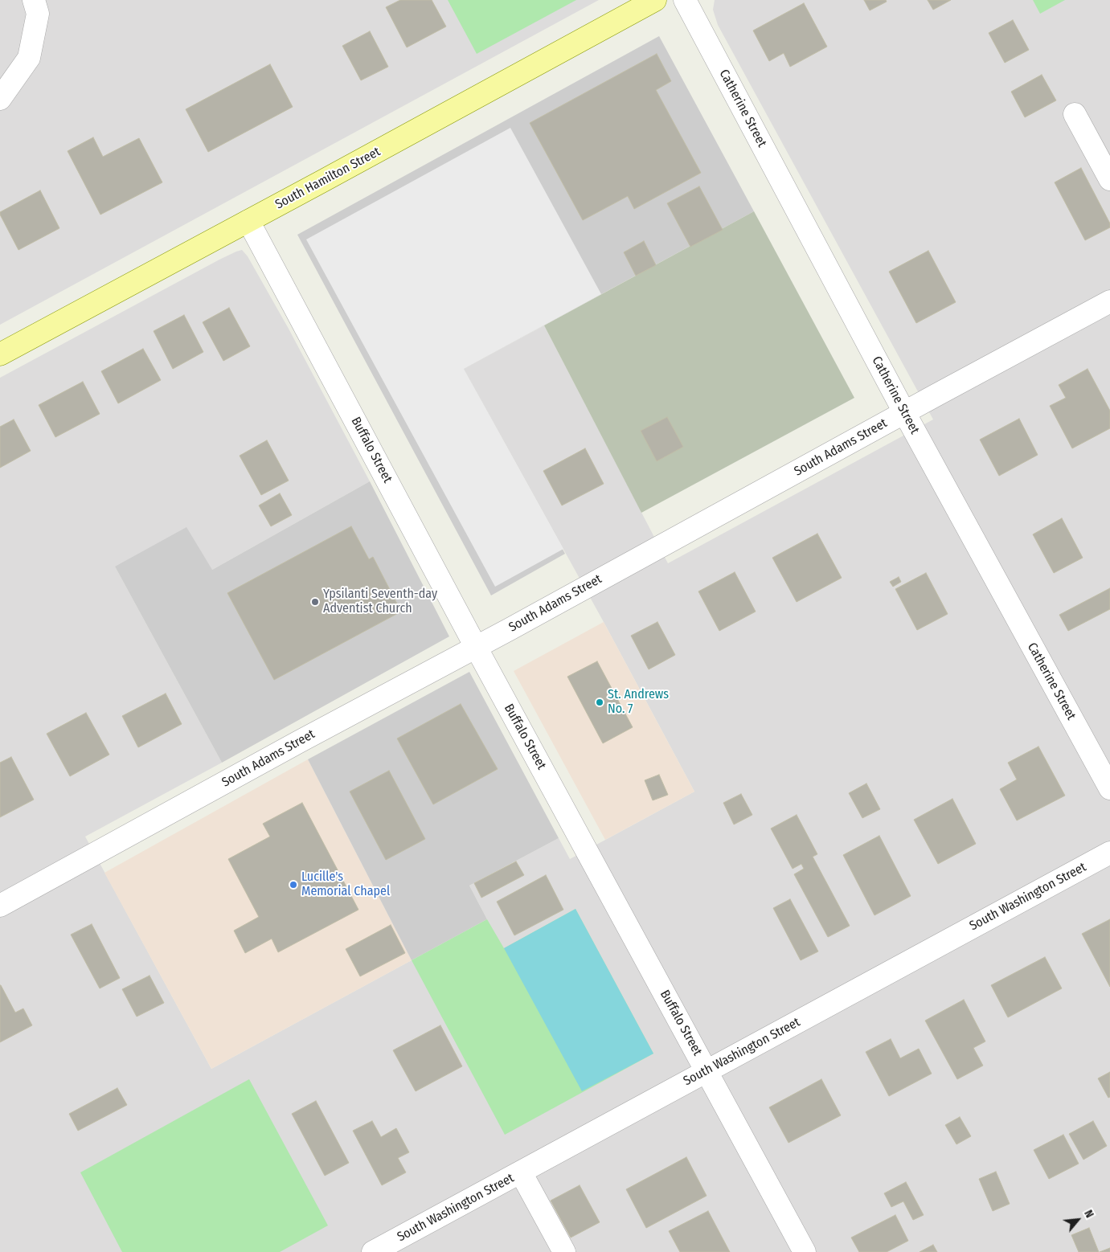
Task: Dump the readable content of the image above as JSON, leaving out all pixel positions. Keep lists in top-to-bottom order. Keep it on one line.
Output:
{"streets":{"main road":["South Hamilton Street"],"street":["Catherine Street","South Adams Street","Buffalo Street","South Washington Street"]},"crossings":[["Catherine Street","South Adams Street"],["South Hamilton Street","Buffalo Street"],["South Adams Street","Buffalo Street"],["Buffalo Street","South Washington Street"]],"places":["Ypsilanti Seventh-day Adventist Church","St. Andrews No. 7","Lucille's Memorial Chapel"],"north":"top right"}
